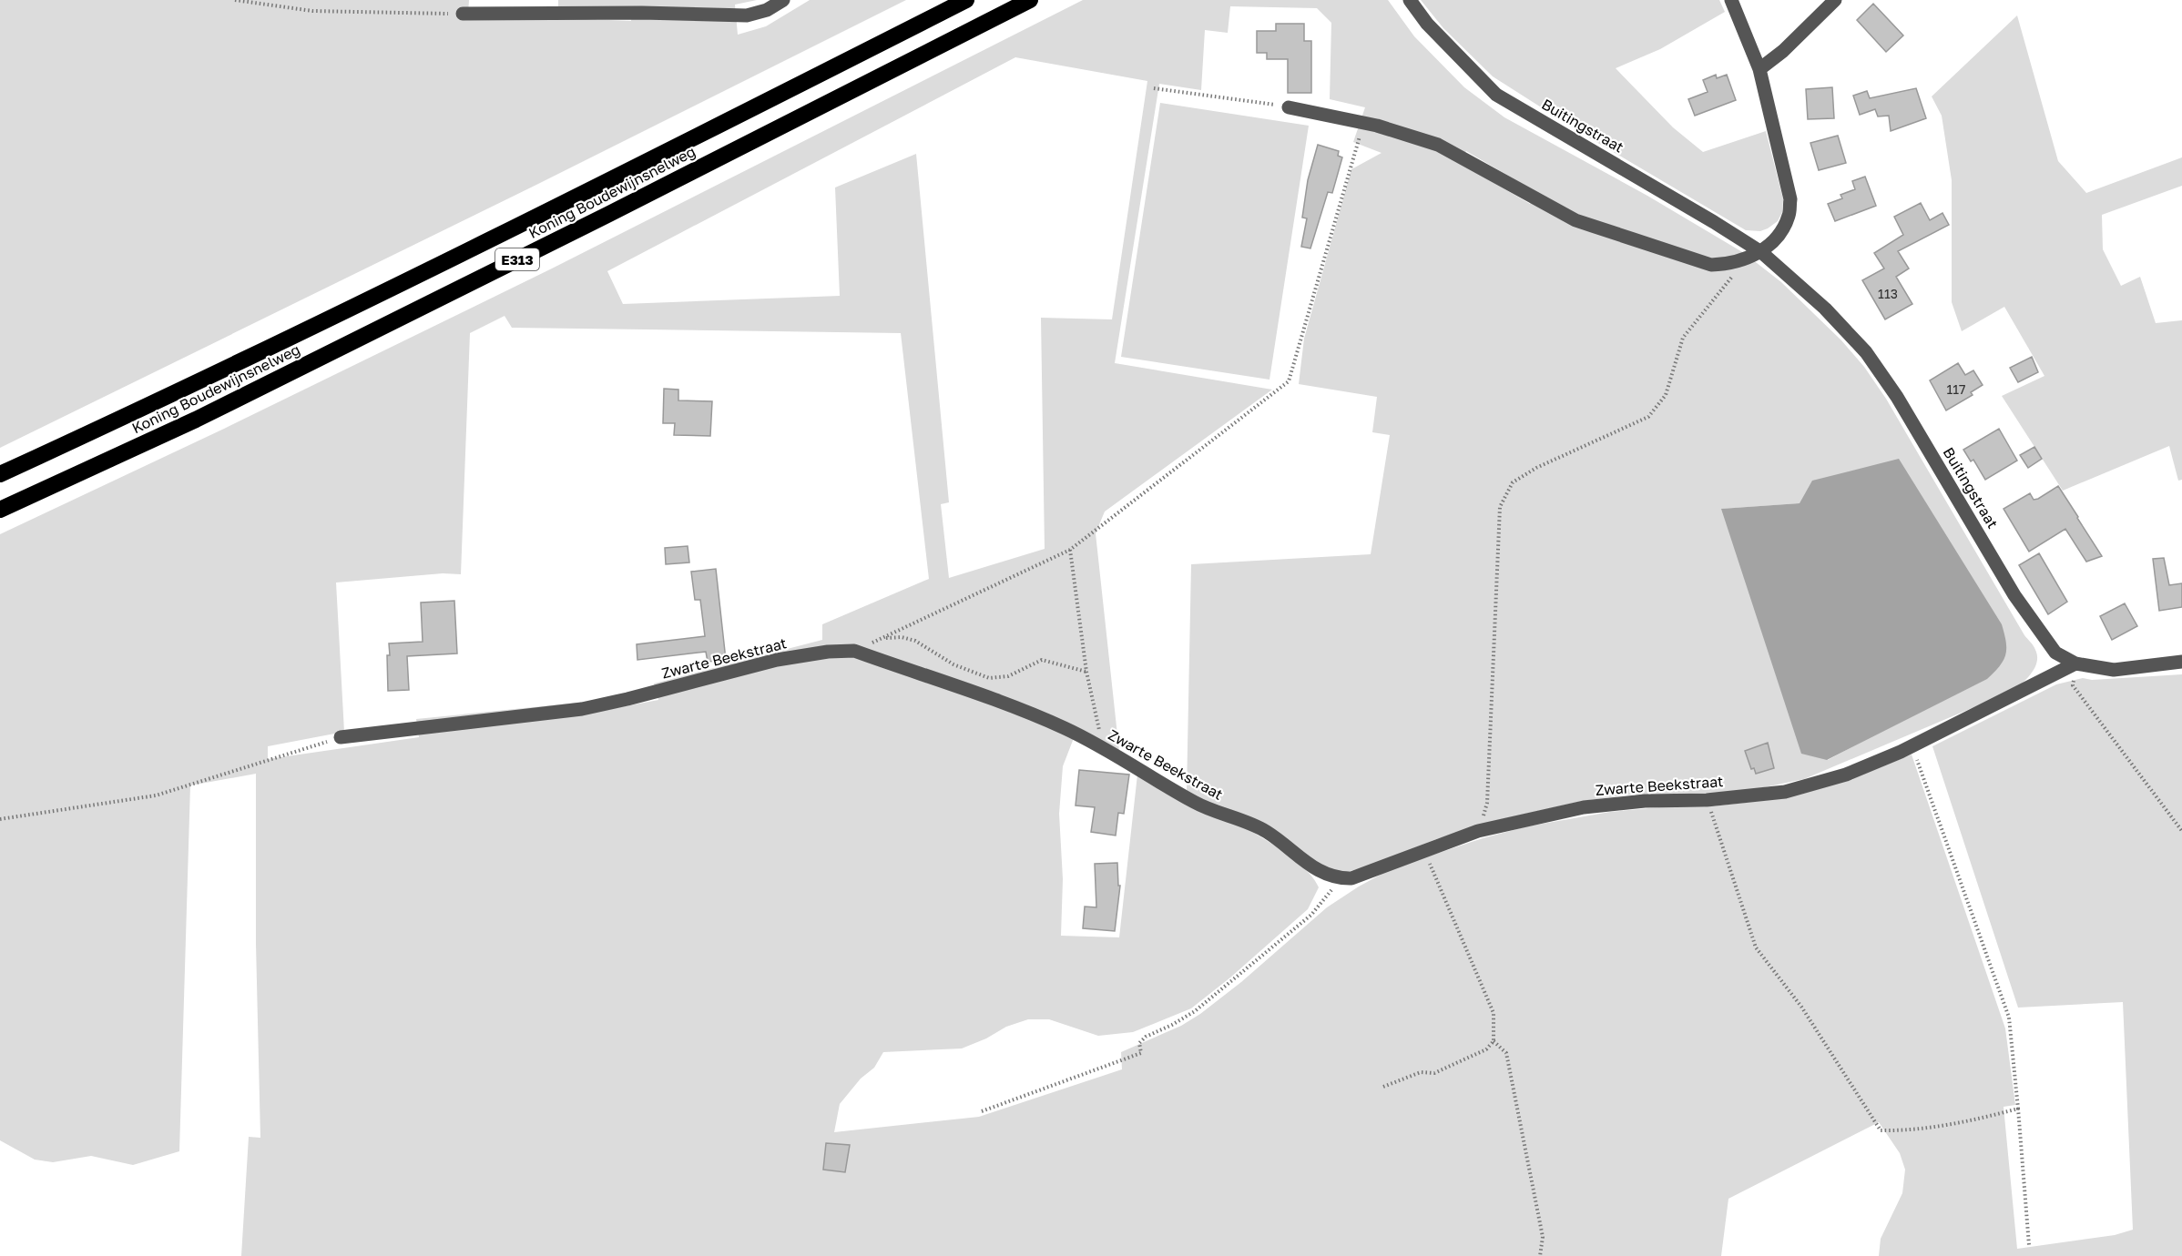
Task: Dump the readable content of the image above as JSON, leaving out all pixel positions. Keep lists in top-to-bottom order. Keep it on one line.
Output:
{"streets":{"highway":["Koning Boudewijnsnelweg","E313"],"street":["Buitingstraat","Zwarte Beekstraat"]},"crossings":[["Buitingstraat","Zwarte Beekstraat"]],"house_numbers":["113","117"]}
